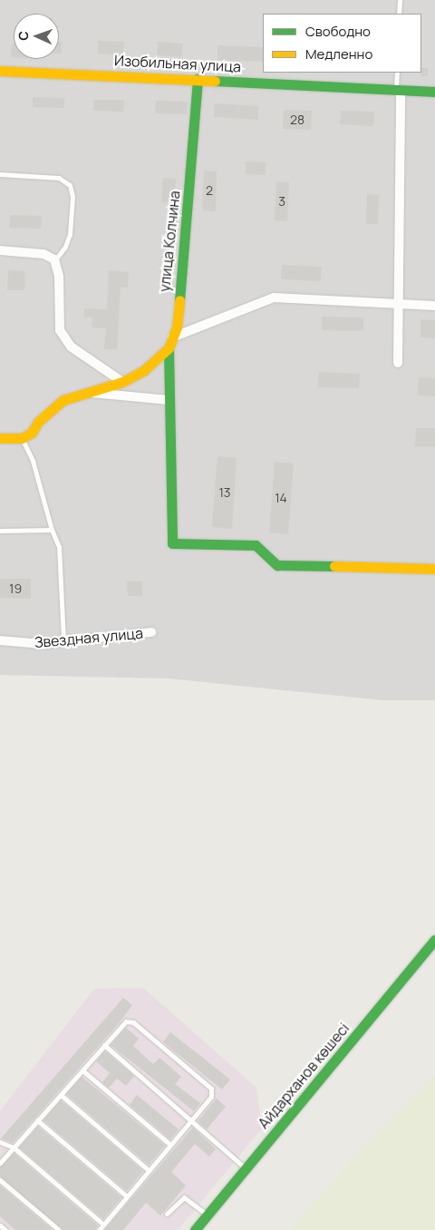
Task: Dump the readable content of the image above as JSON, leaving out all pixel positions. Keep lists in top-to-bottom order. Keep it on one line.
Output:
{"streets":{"street":["Изобильная улица","улица Колчина","Звездная улица","Айдарханов көшесі"]},"crossings":[["Изобильная улица","улица Колчина"]],"house_numbers":["28","2","3","13","14","19"],"legend":["Свободно","Медленно"],"north":"left"}
